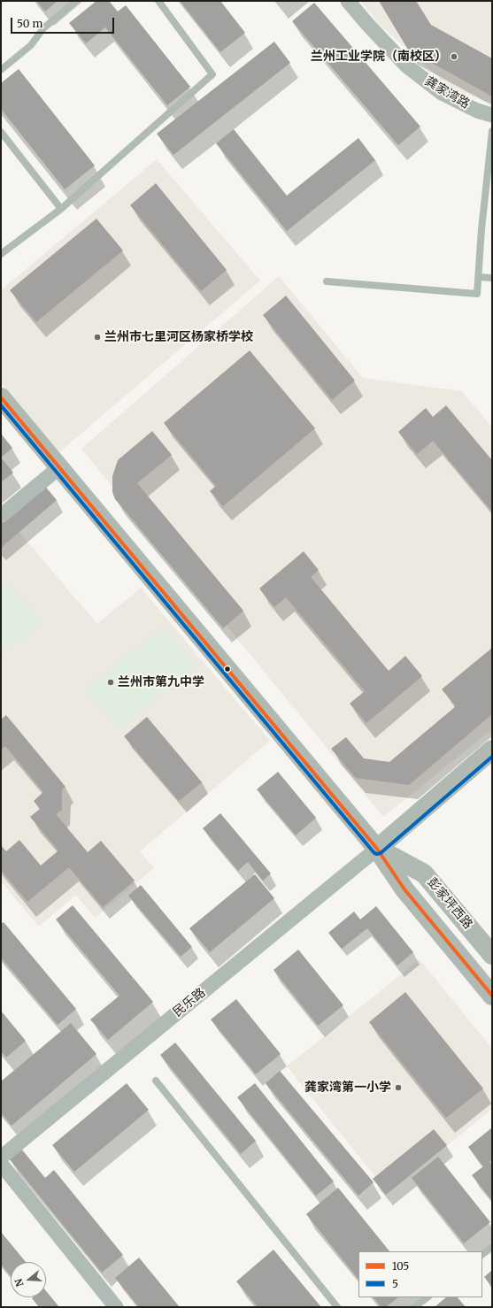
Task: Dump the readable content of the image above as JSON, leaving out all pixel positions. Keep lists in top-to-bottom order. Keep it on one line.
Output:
{"streets":{"main road":["彭家坪西路"],"street":["龚家湾路","民乐路"]},"crossings":[["彭家坪西路","民乐路"]],"places":["兰州工业学院（南校区）","兰州市七里河区杨家桥学校","兰州市第九中学","龚家湾第一小学"],"lines":["transit line 105","transit line 5"],"legend":["105","5"],"scale_bar":"50 m","north":"left"}
